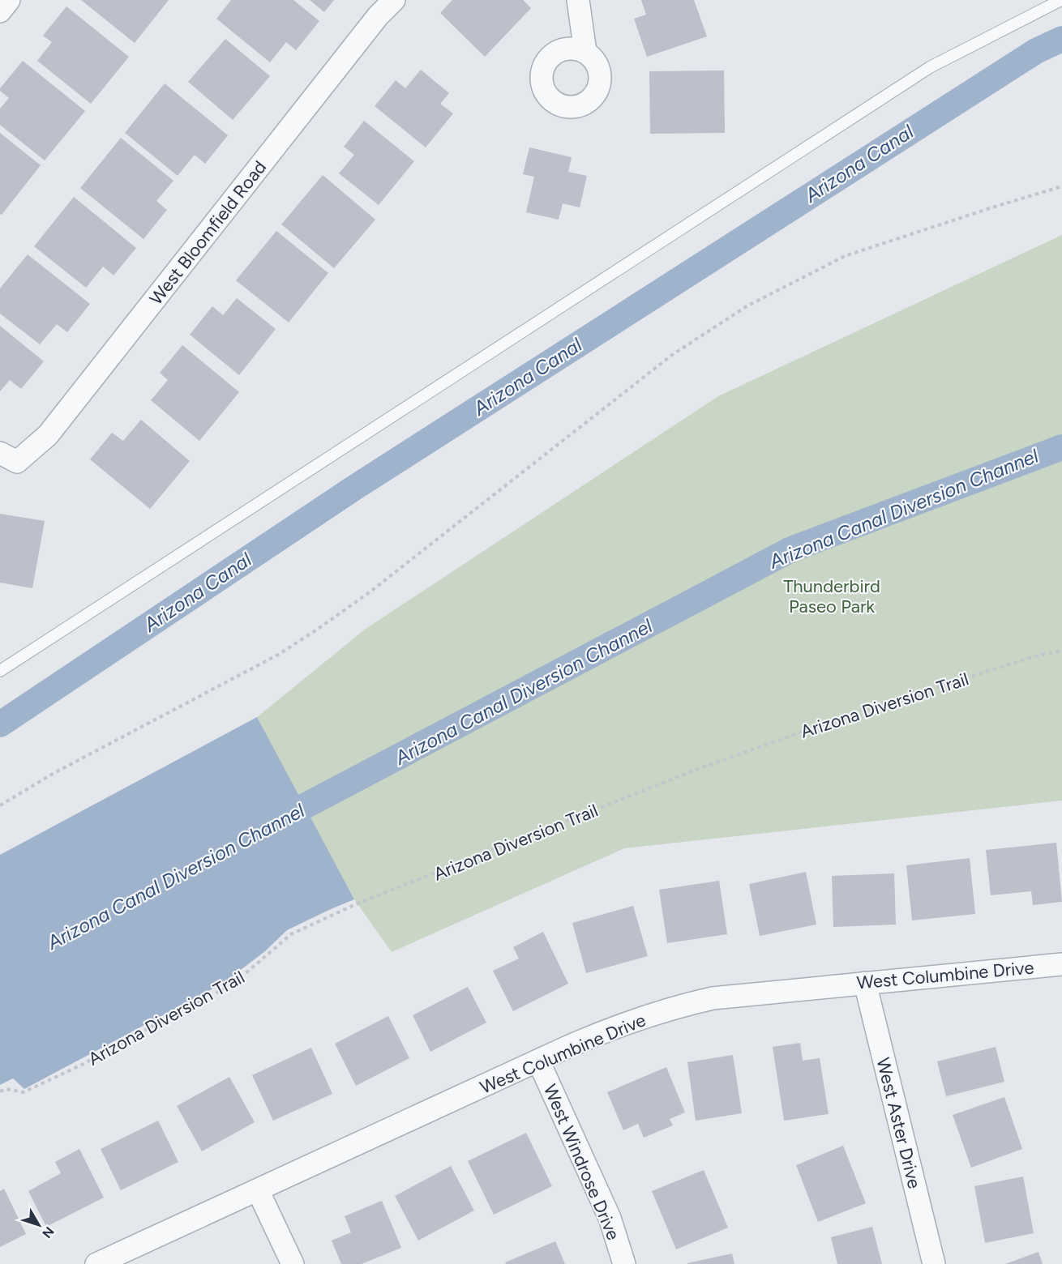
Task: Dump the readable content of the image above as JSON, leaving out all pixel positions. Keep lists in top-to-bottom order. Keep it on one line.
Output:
{"streets":{"street":["West Bloomfield Road","West Columbine Drive","West Aster Drive","West Windrose Drive"],"path":["Arizona Diversion Trail"]},"crossings":[["West Columbine Drive","West Aster Drive"],["West Columbine Drive","West Windrose Drive"]],"water":["Arizona Canal","Arizona Canal Diversion Channel"],"parks":["Thunderbird Paseo Park"],"north":"bottom right"}
